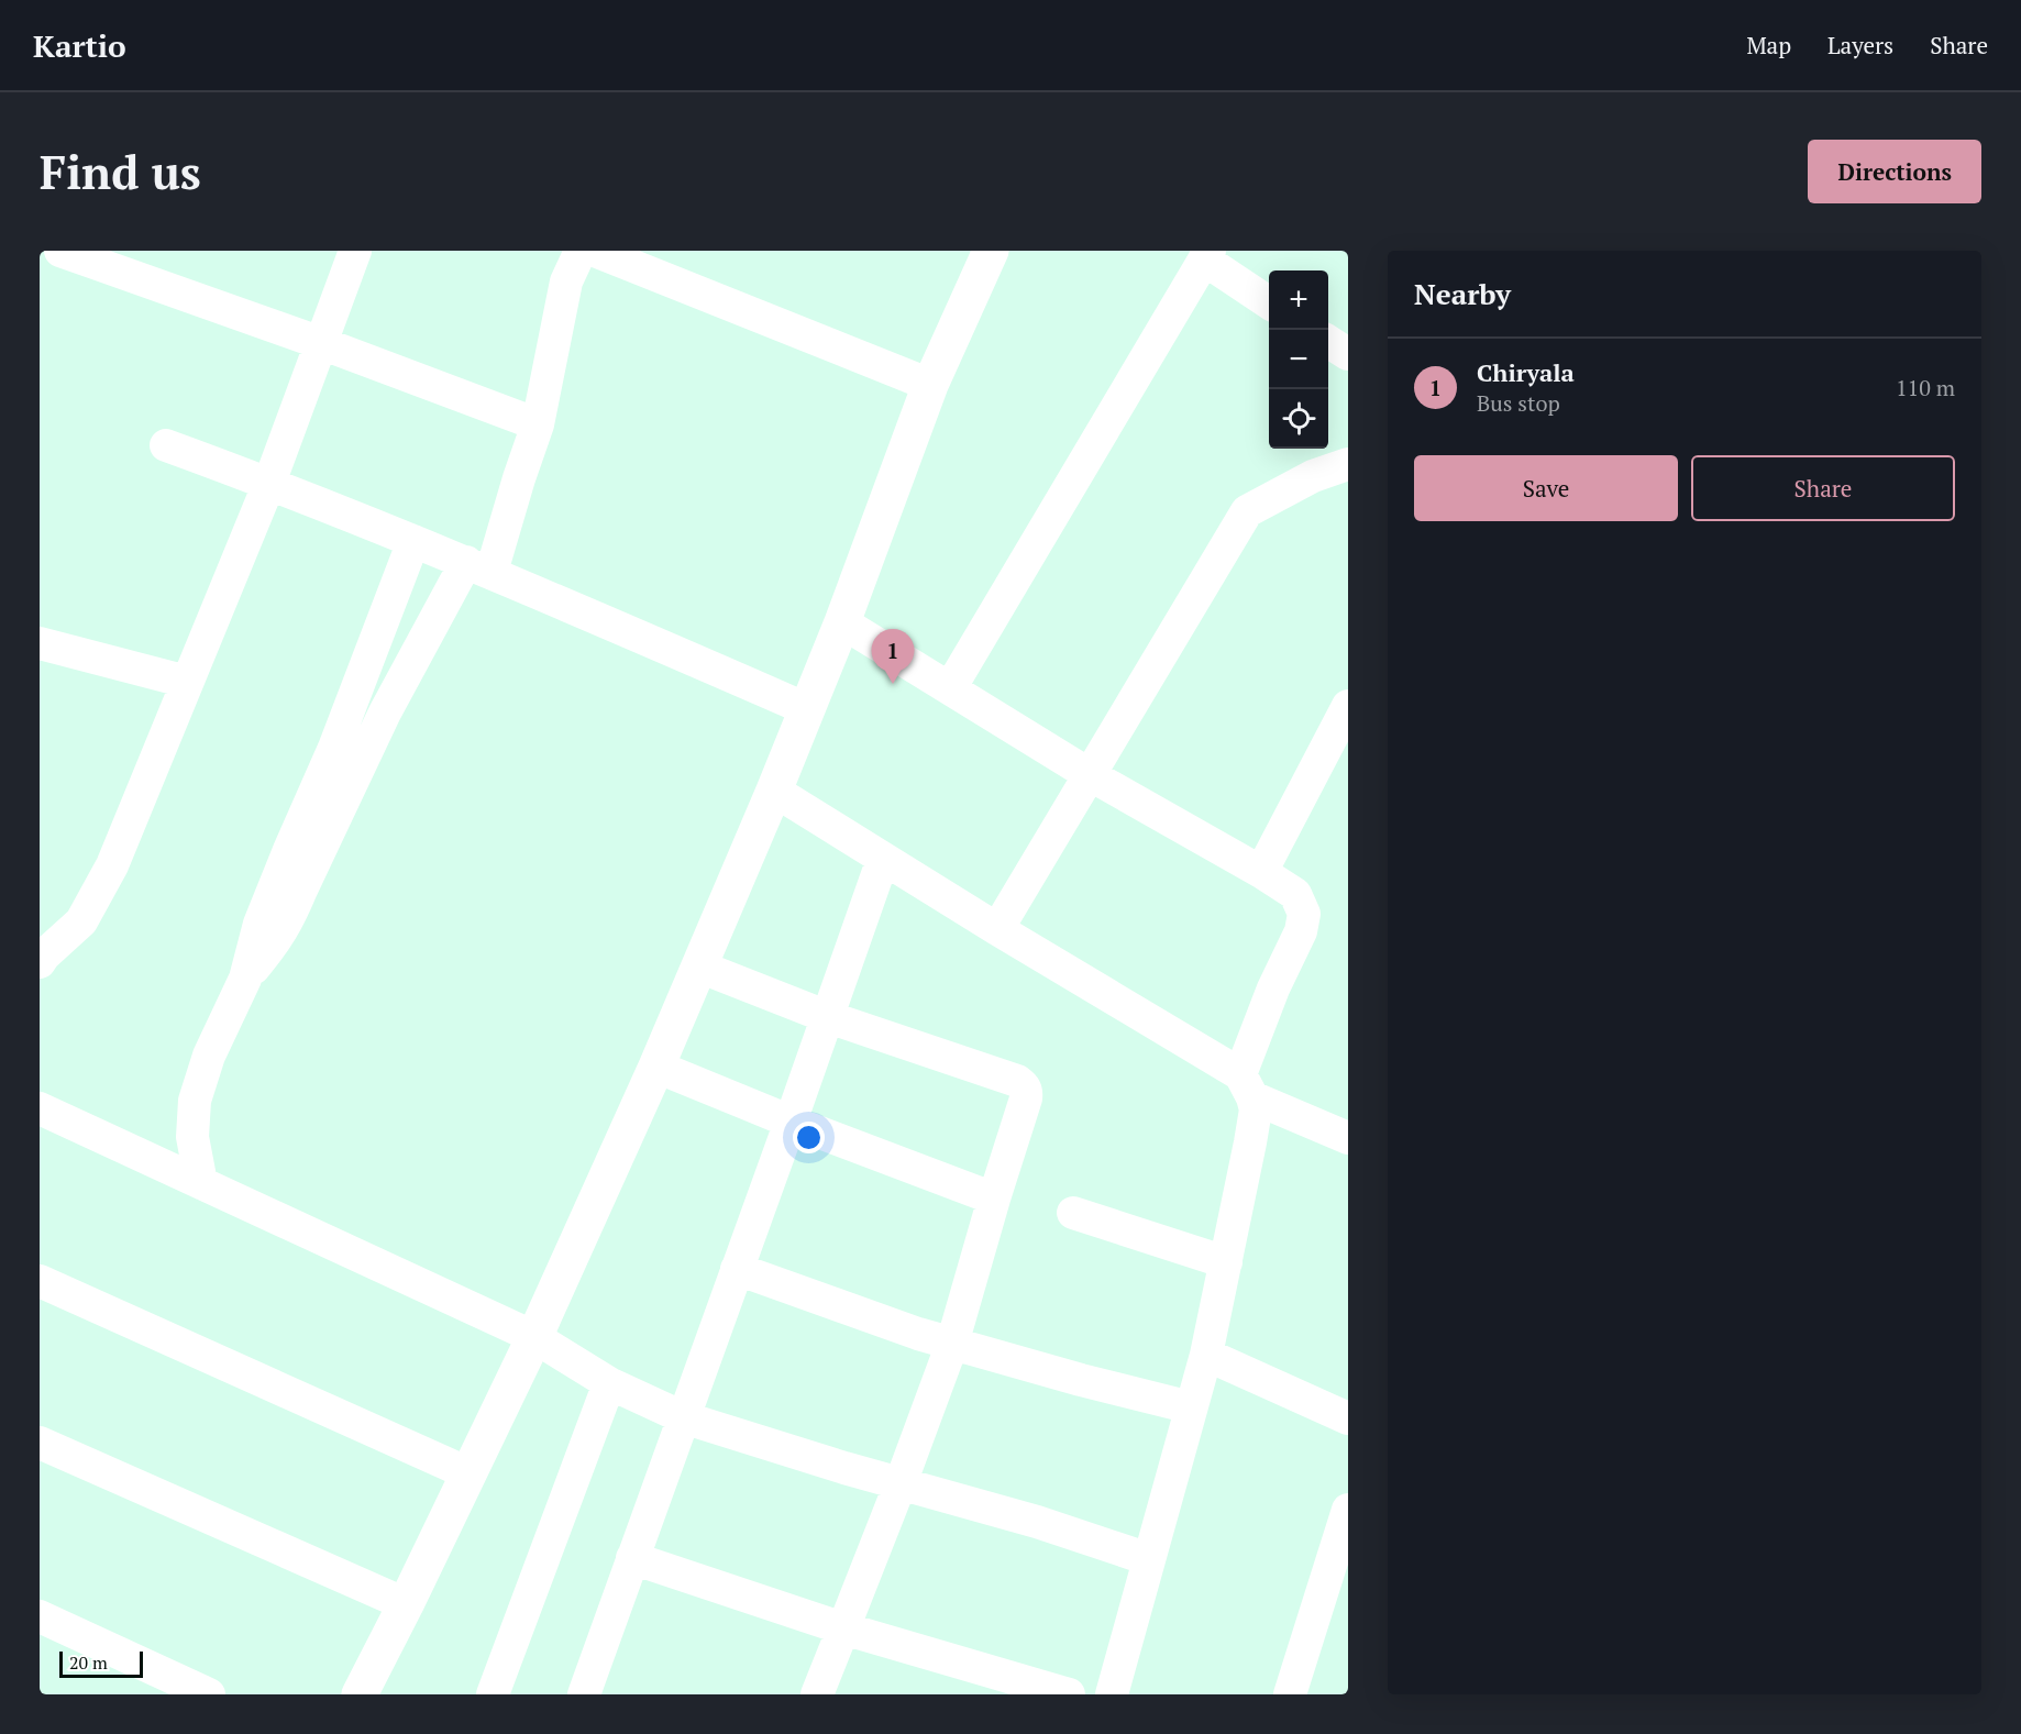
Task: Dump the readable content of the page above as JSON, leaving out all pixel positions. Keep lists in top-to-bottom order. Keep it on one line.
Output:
{"scale_bar":"20 m","page":{"header":"Kartio","nav":["Map","Layers","Share"],"buttons":["Directions",["Save","Share"]],"title":"Find us","heading":"Nearby","map_buttons":["+","−"],"list":[{"mark":"1","name":"Chiryala","note":"Bus stop","value":"110 m"}],"pins":"1","scale":"20 m"}}
